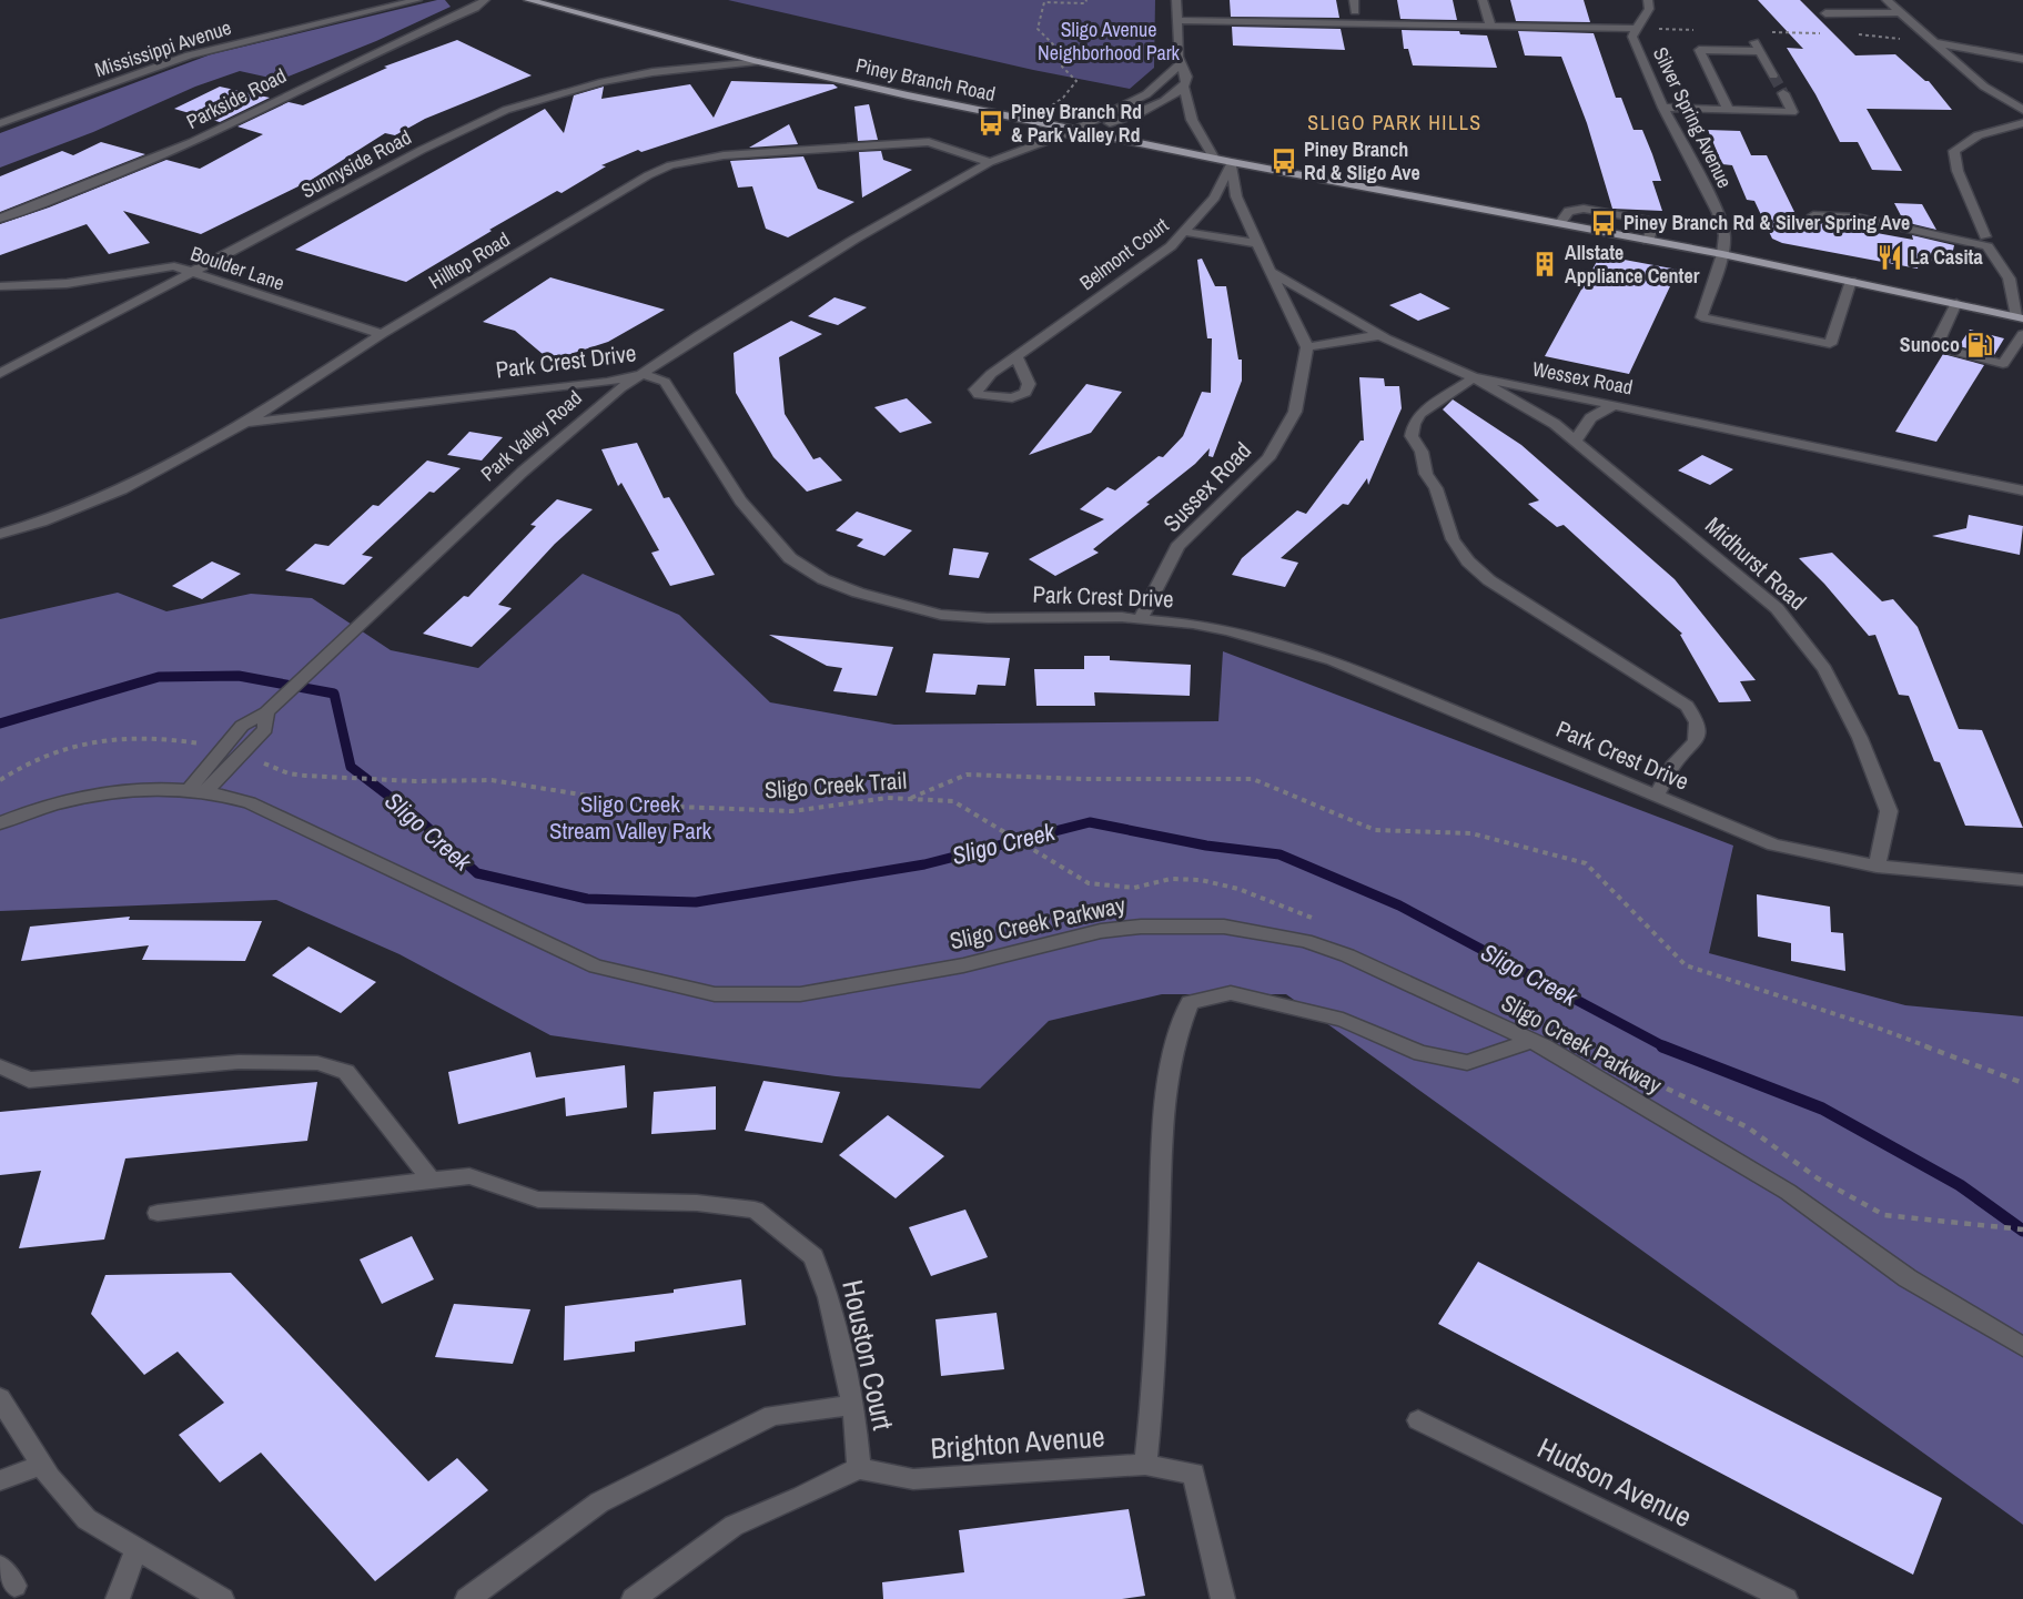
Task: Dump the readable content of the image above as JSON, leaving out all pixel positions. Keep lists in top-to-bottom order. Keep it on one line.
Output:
{"streets":{"main road":["Piney Branch Road"],"street":["Mississippi Avenue","Parkside Road","Silver Spring Avenue","Sunnyside Road","Belmont Court","Hilltop Road","Boulder Lane","Park Crest Drive","Wessex Road","Park Valley Road","Sussex Road","Midhurst Road","Sligo Creek Parkway","Houston Court","Brighton Avenue","Hudson Avenue"],"path":["Sligo Creek Trail"]},"crossings":[["Piney Branch Road","Silver Spring Avenue"],["Piney Branch Road","Sunnyside Road"],["Piney Branch Road","Belmont Court"],["Piney Branch Road","Park Valley Road"],["Sunnyside Road","Boulder Lane"],["Hilltop Road","Boulder Lane"],["Hilltop Road","Park Crest Drive"],["Hilltop Road","Park Valley Road"],["Park Crest Drive","Park Valley Road"],["Park Crest Drive","Sussex Road"],["Park Crest Drive","Midhurst Road"],["Wessex Road","Midhurst Road"],["Park Valley Road","Sligo Creek Parkway"],["Houston Court","Brighton Avenue"]],"districts":["SLIGO PARK HILLS"],"water":["Sligo Creek"],"parks":["Sligo Avenue Neighborhood Park","Sligo Creek Stream Valley Park"],"places":{"bus stop":["Piney Branch Rd & Park Valley Rd","Piney Branch Rd & Sligo Ave","Piney Branch Rd & Silver Spring Ave"],"restaurant":["La Casita"],"building":["Allstate Appliance Center"],"fuel station":["Sunoco"]}}
